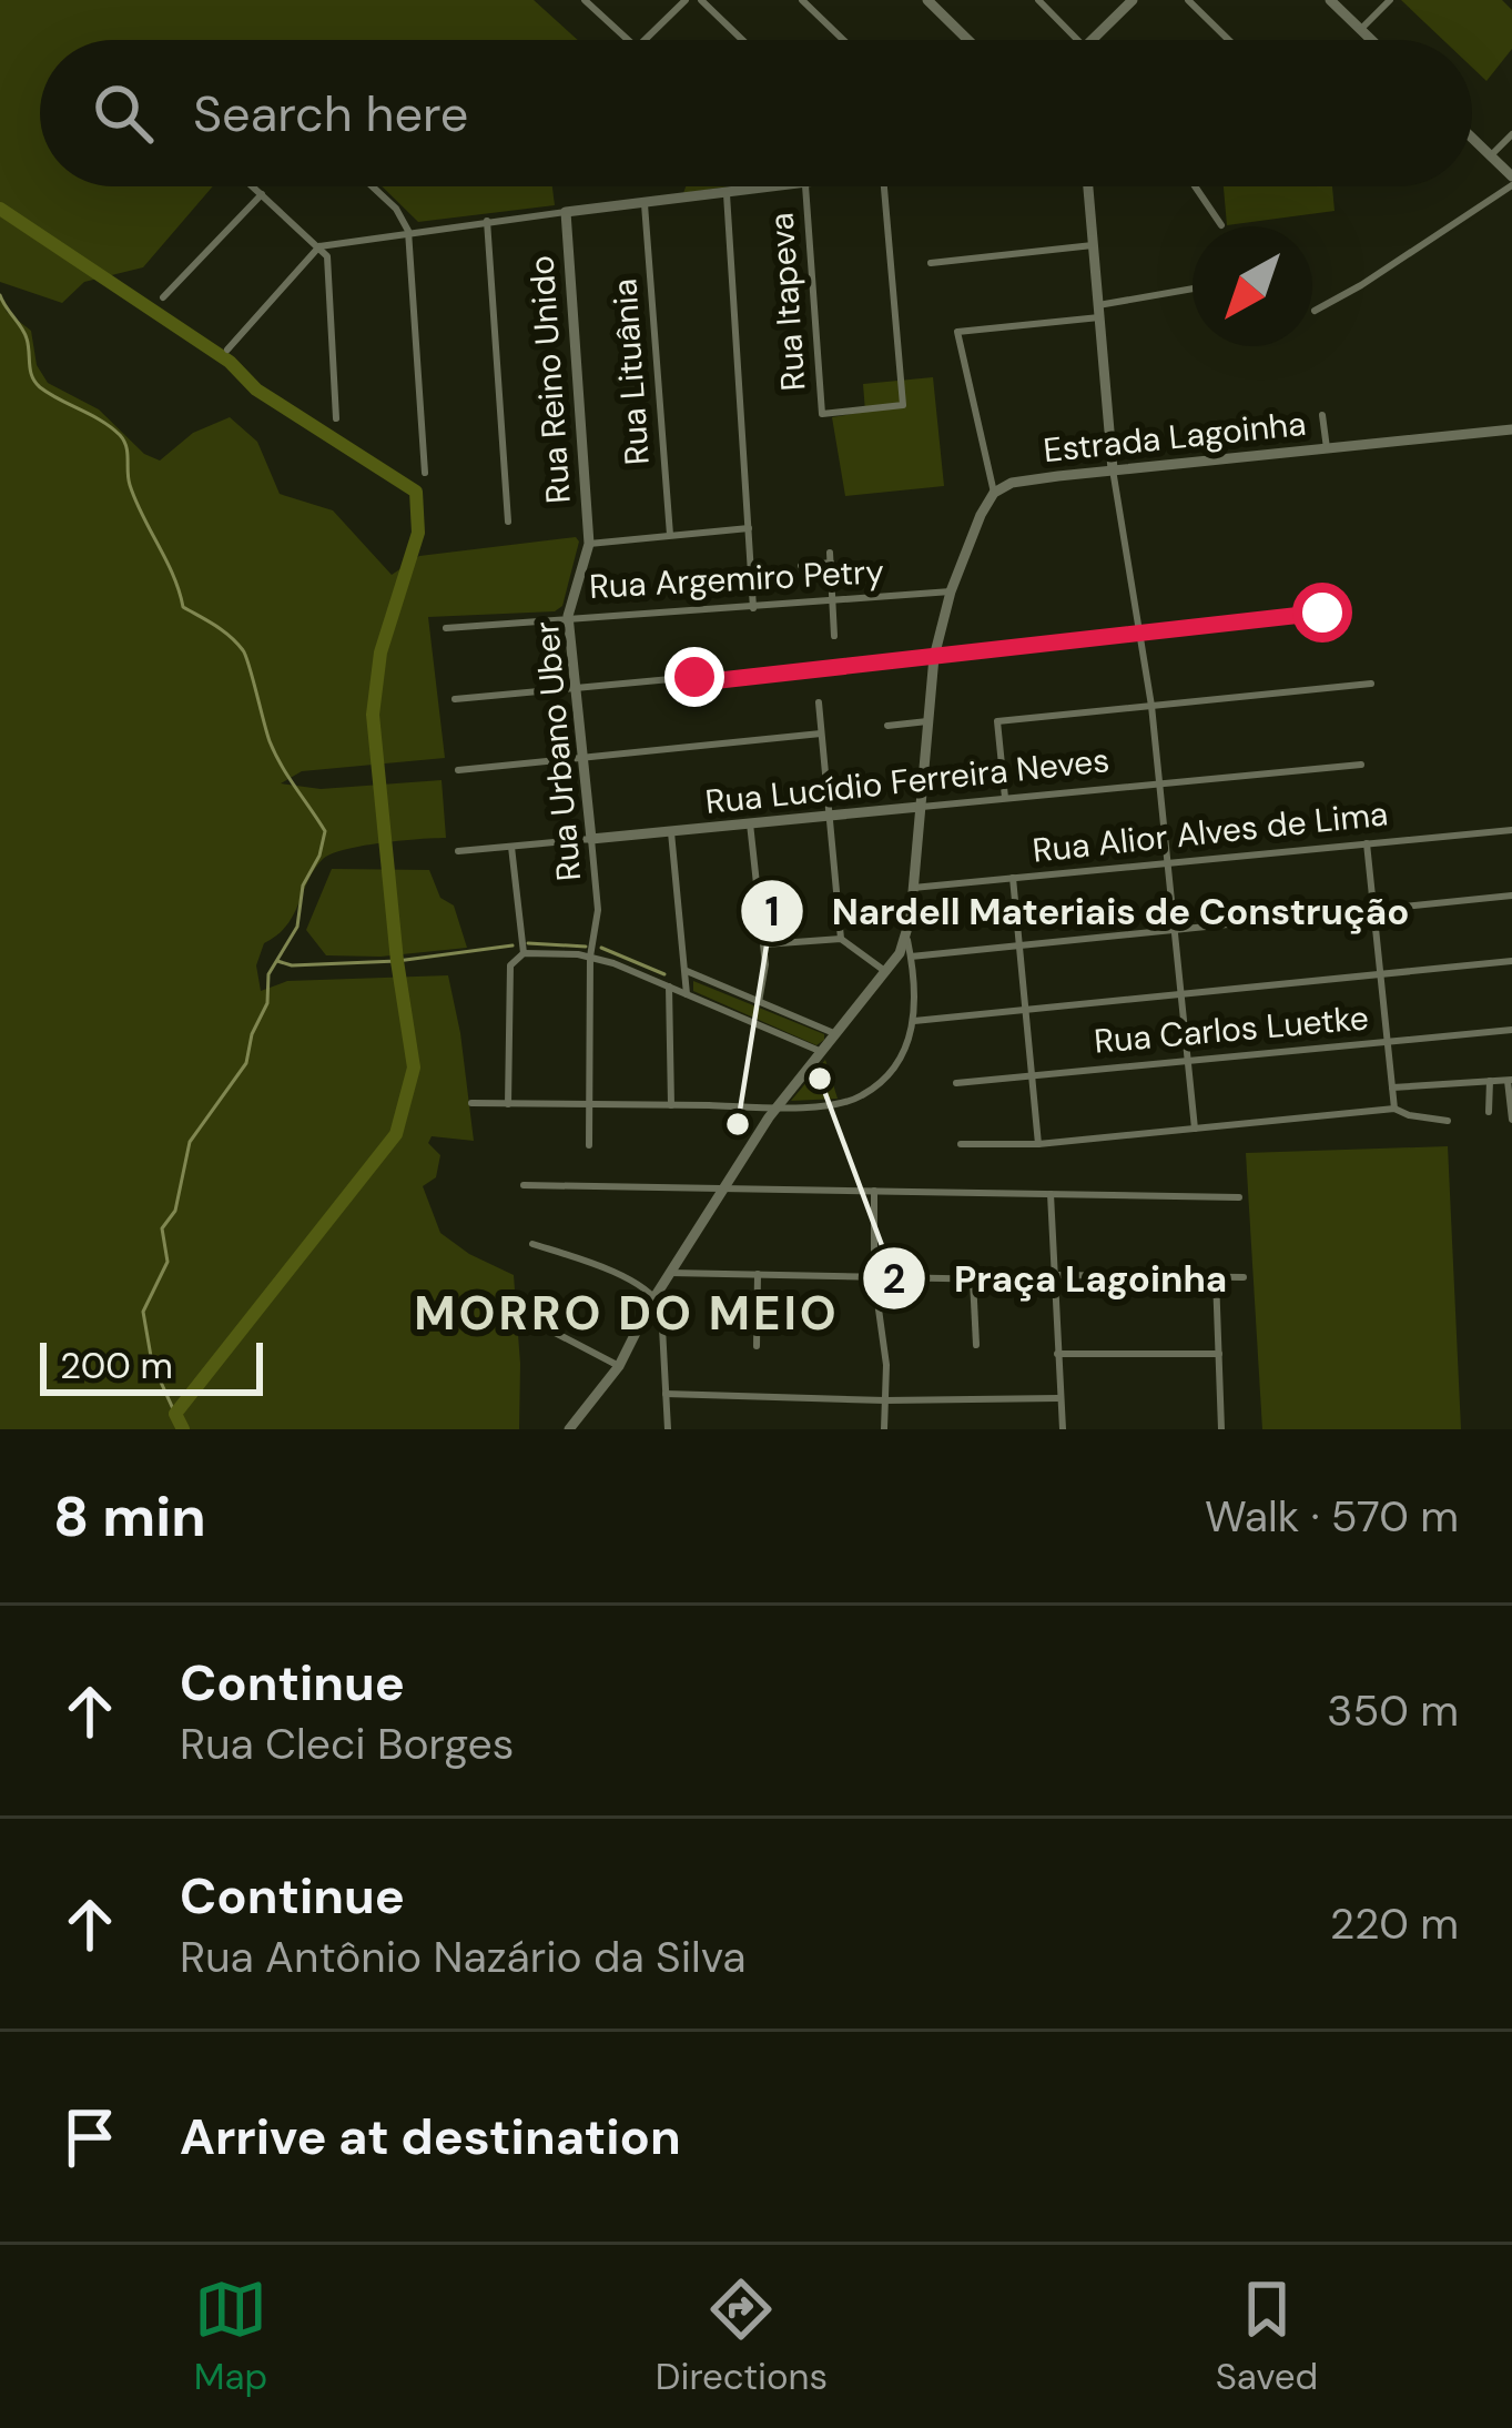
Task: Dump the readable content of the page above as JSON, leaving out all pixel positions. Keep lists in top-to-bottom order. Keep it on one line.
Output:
{"streets":{"street":["Rua Itapeva","Rua Lituânia","Rua Reino Unido","Estrada Lagoinha","Rua Argemiro Petry","Rua Urbano Uber","Rua Lucídio Ferreira Neves","Rua Alior Alves de Lima","Rua Carlos Luetke"]},"crossings":[["Rua Reino Unido","Rua Urbano Uber"],["Rua Argemiro Petry","Rua Urbano Uber"],["Rua Urbano Uber","Rua Lucídio Ferreira Neves"]],"districts":["MORRO DO MEIO"],"places":["Praça Lagoinha","Nardell Materiais de Construção"],"scale_bar":"200 m","north":"bottom left","page":{"search":"Search here","scale":"200 m","heading":["8 min","Walk · 570 m"],"list":[["Continue","Rua Cleci Borges","350 m"],["Continue","Rua Antônio Nazário da Silva","220 m"],"Arrive at destination"],"nav":["Map","Directions","Saved"]}}
